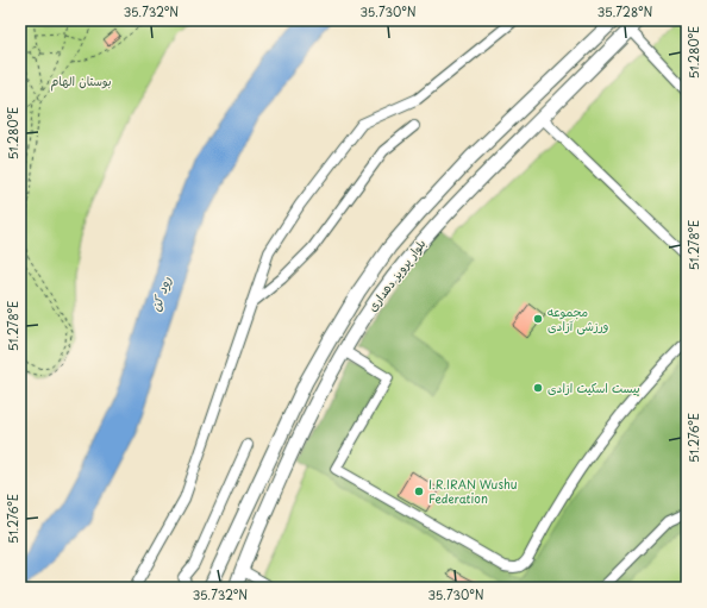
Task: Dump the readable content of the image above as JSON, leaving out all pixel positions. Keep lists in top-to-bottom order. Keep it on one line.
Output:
{"streets":{"main road":["بلوار پرویز دهداری"]},"water":["رود کن"],"parks":["بوستان الهام"],"places":["مجموعه ورزشی آزادی","پیست اسکیت ازادی","I.R.IRAN Wushu Federation"],"coordinates":["35.732°N","35.730°N","35.728°N","51.280°E","51.278°E","51.276°E"]}
